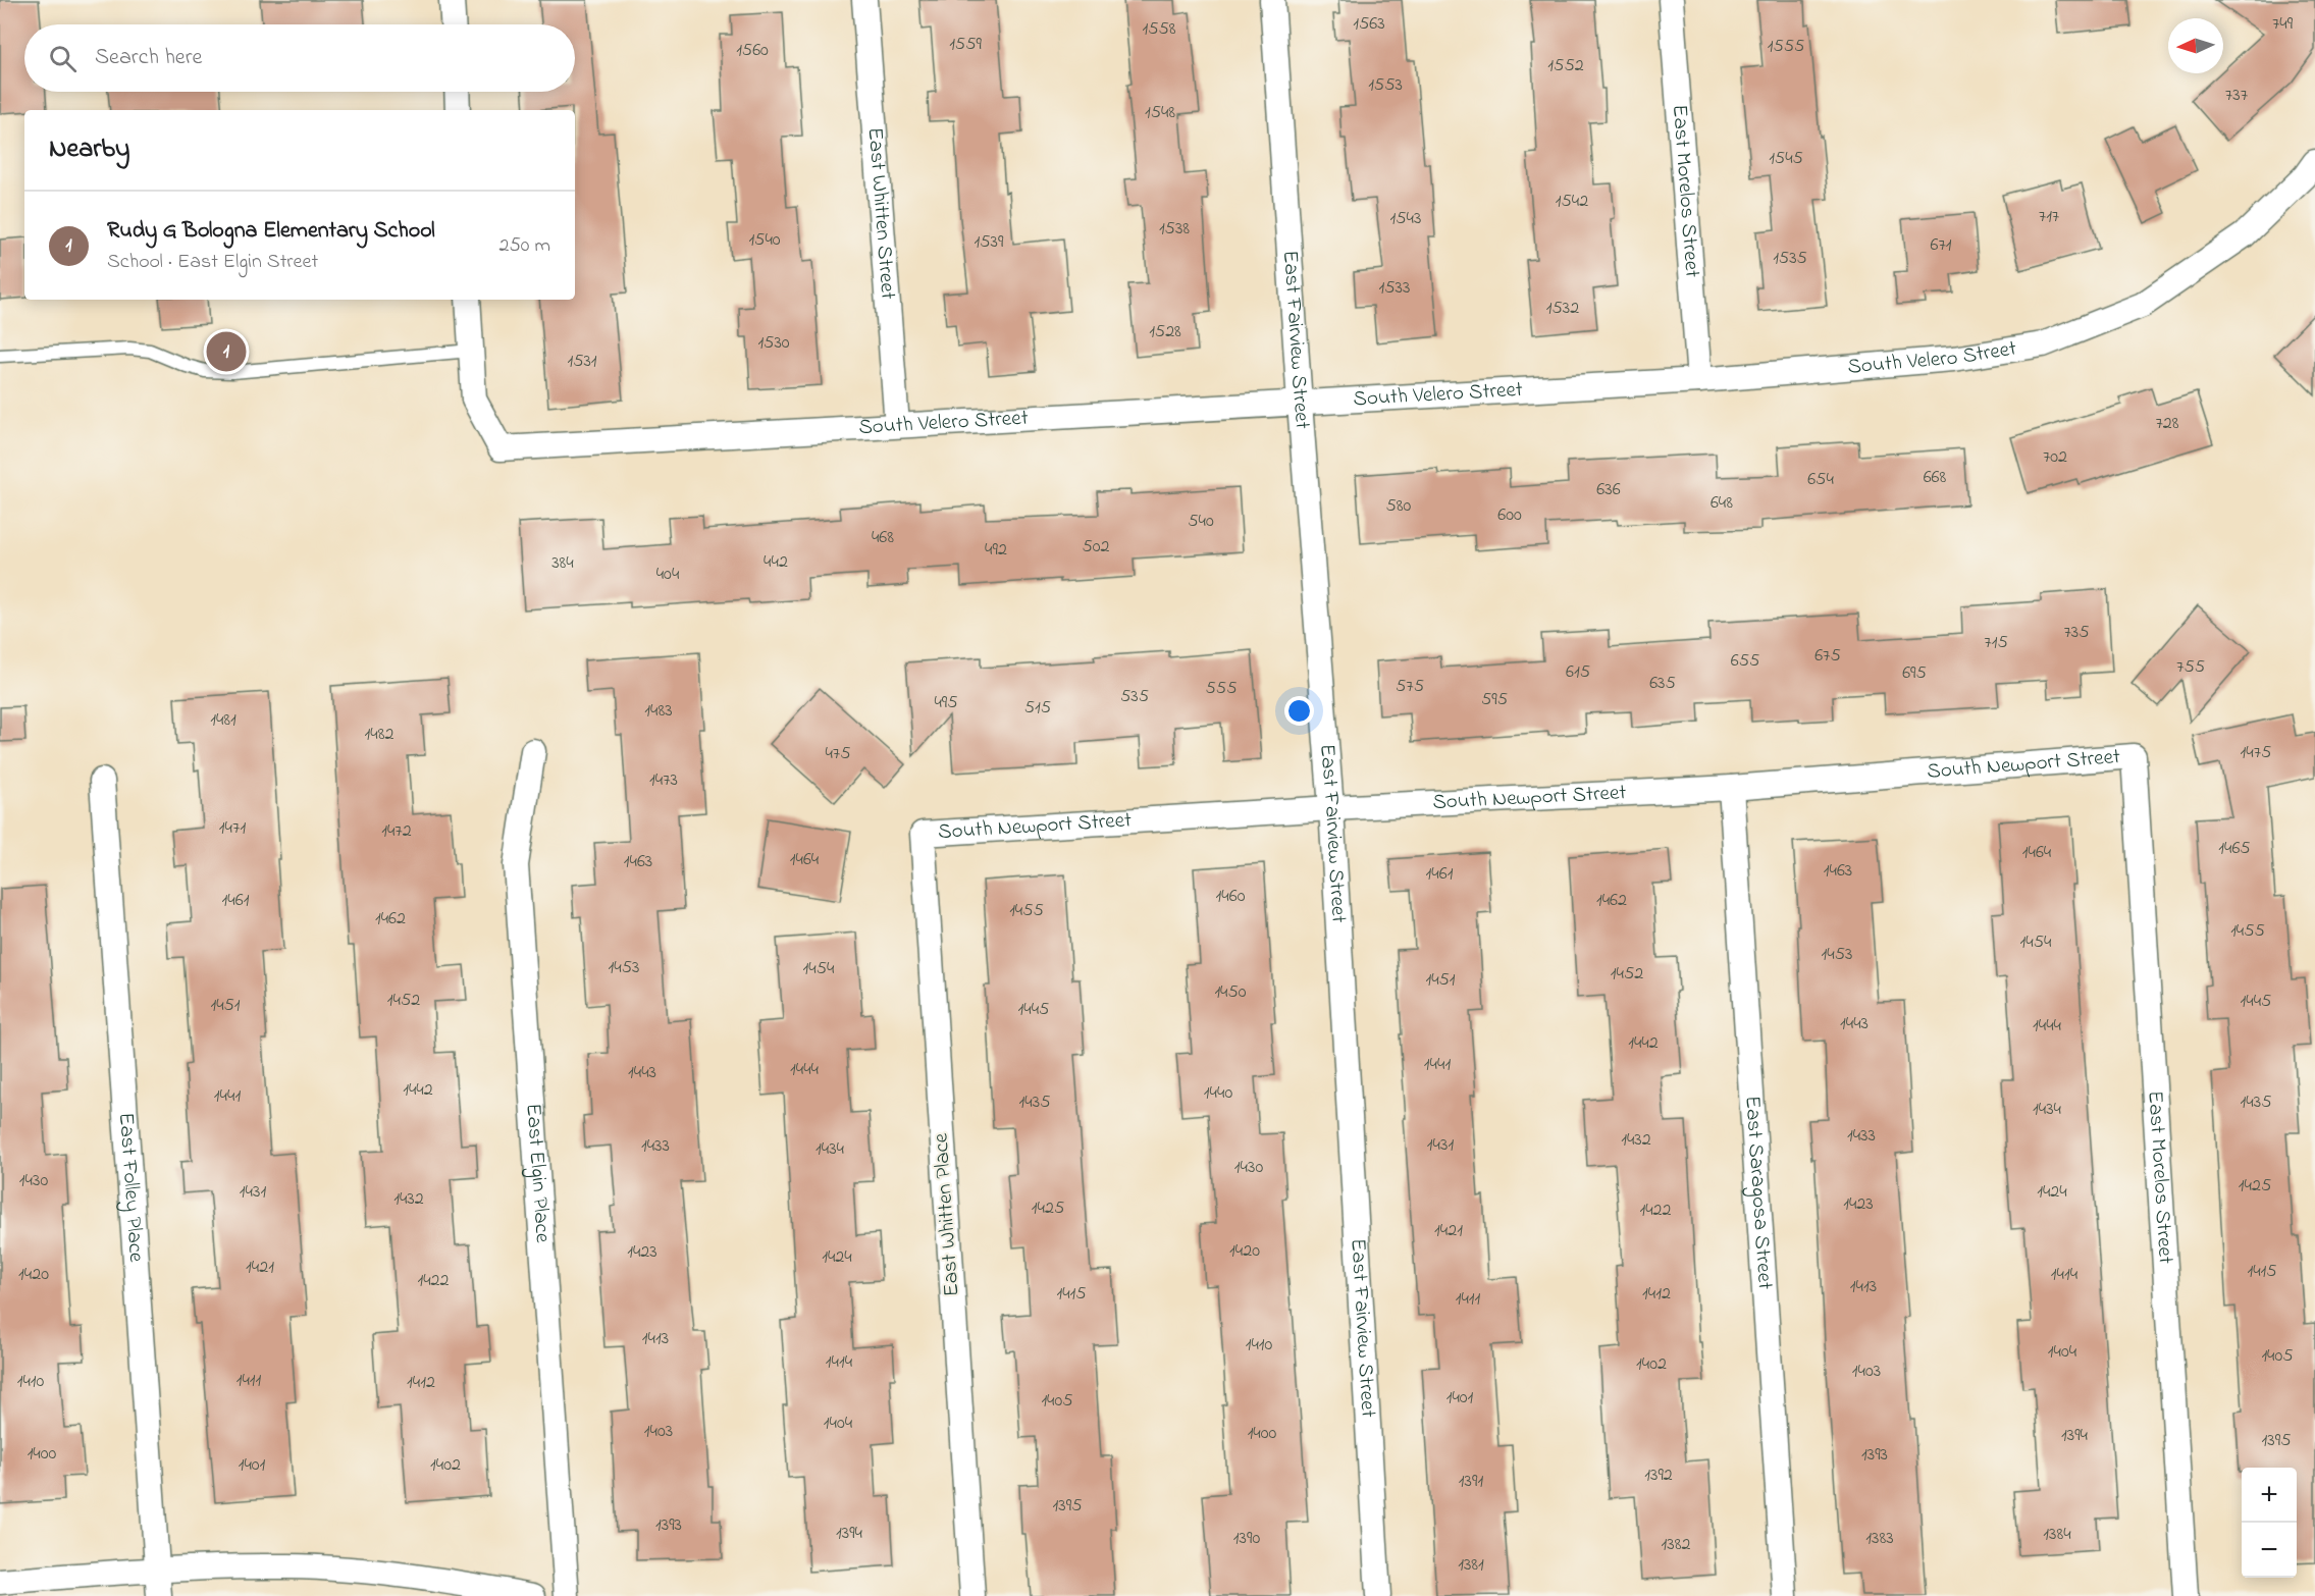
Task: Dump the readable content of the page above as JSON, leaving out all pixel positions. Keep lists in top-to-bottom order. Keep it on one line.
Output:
{"streets":{"street":["East Morelos Street","East Whitten Street","East Fairview Street","South Velero Street","South Newport Street","East Elgin Place","East Folley Place","East Saragosa Street","East Whitten Place"]},"crossings":[["East Morelos Street","South Velero Street"],["East Morelos Street","South Newport Street"],["East Whitten Street","South Velero Street"],["East Fairview Street","South Velero Street"],["East Fairview Street","South Newport Street"],["South Newport Street","East Saragosa Street"],["South Newport Street","East Whitten Place"]],"house_numbers":["1563","749","1558","1559","1555","1560","1552","1553","737","1548","1545","1542","717","1543","1538","1540","1539","671","1535","1533","1532","1528","1530","1531","728","702","668","654","636","648","580","600","540","468","502","492","442","384","404","735","715","675","655","755","615","695","635","575","555","535","595","495","515","1483","1481","1482","1475","475","1473","1471","1472","1465","1464","1464","1463","1463","1461","1460","1461","1462","1455","1462","1455","1454","1453","1453","1454","1452","1451","1450","1452","1445","1451","1445","1443","1444","1442","1441","1444","1443","1442","1440","1441","1435","1435","1434","1433","1432","1431","1433","1434","1430","1430","1425","1431","1424","1432","1423","1425","1422","1421","1420","1423","1424","1421","1415","1420","1414","1422","1413","1415","1412","1411","1413","1410","1404","1405","1414","1402","1403","1411","1410","1412","1401","1405","1404","1403","1400","1394","1395","1400","1393","1401","1402","1392","1391","1395","1393","1394","1384","1390","1383","1382","1381"],"north":"left","page":{"search":"Search here","heading":"Nearby","list":[{"mark":"1","name":"Rudy G Bologna Elementary School","note":"School · East Elgin Street","value":"250 m"}],"pins":"1","map_buttons":["+","−"]}}
